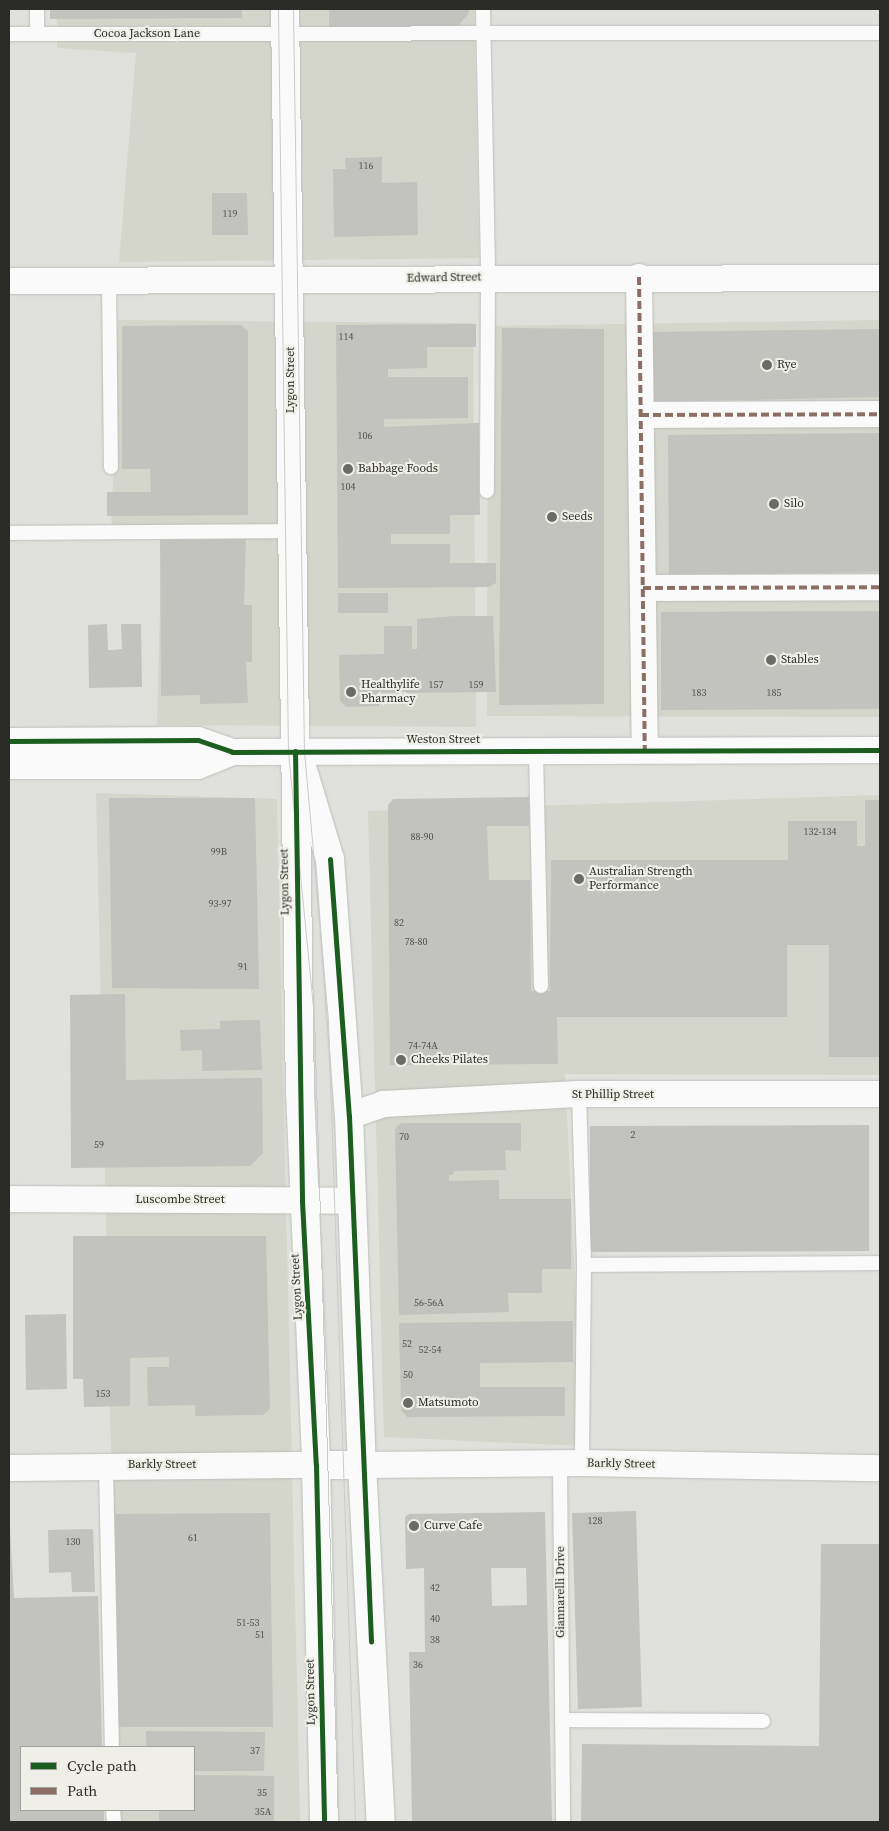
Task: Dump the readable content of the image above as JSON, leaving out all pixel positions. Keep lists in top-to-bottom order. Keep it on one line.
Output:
{"streets":{"street":["Edward Street","Lygon Street","Weston Street","St Phillip Street","Luscombe Street","Barkly Street"],"lane":["Cocoa Jackson Lane","Giannarelli Drive"]},"crossings":[["Cocoa Jackson Lane","Lygon Street"],["Edward Street","Lygon Street"],["Lygon Street","Weston Street"],["Lygon Street","St Phillip Street"],["Lygon Street","Luscombe Street"],["Lygon Street","Barkly Street"],["St Phillip Street","Giannarelli Drive"],["Barkly Street","Giannarelli Drive"]],"places":["Rye","Babbage Foods","Silo","Seeds","Stables","Healthylife Pharmacy","Australian Strength Performance","Cheeks Pilates","Matsumoto","Curve Cafe"],"house_numbers":["116","119","114","106","104","157","159","183","185","132-134","88-90","99B","93-97","82","78-80","91","74-74A","2","70","59","56-56A","52","52-54","50","153","128","61","130","42","40","51-53","51","38","36","37","35","35A"],"legend":["Cycle path","Path"]}
